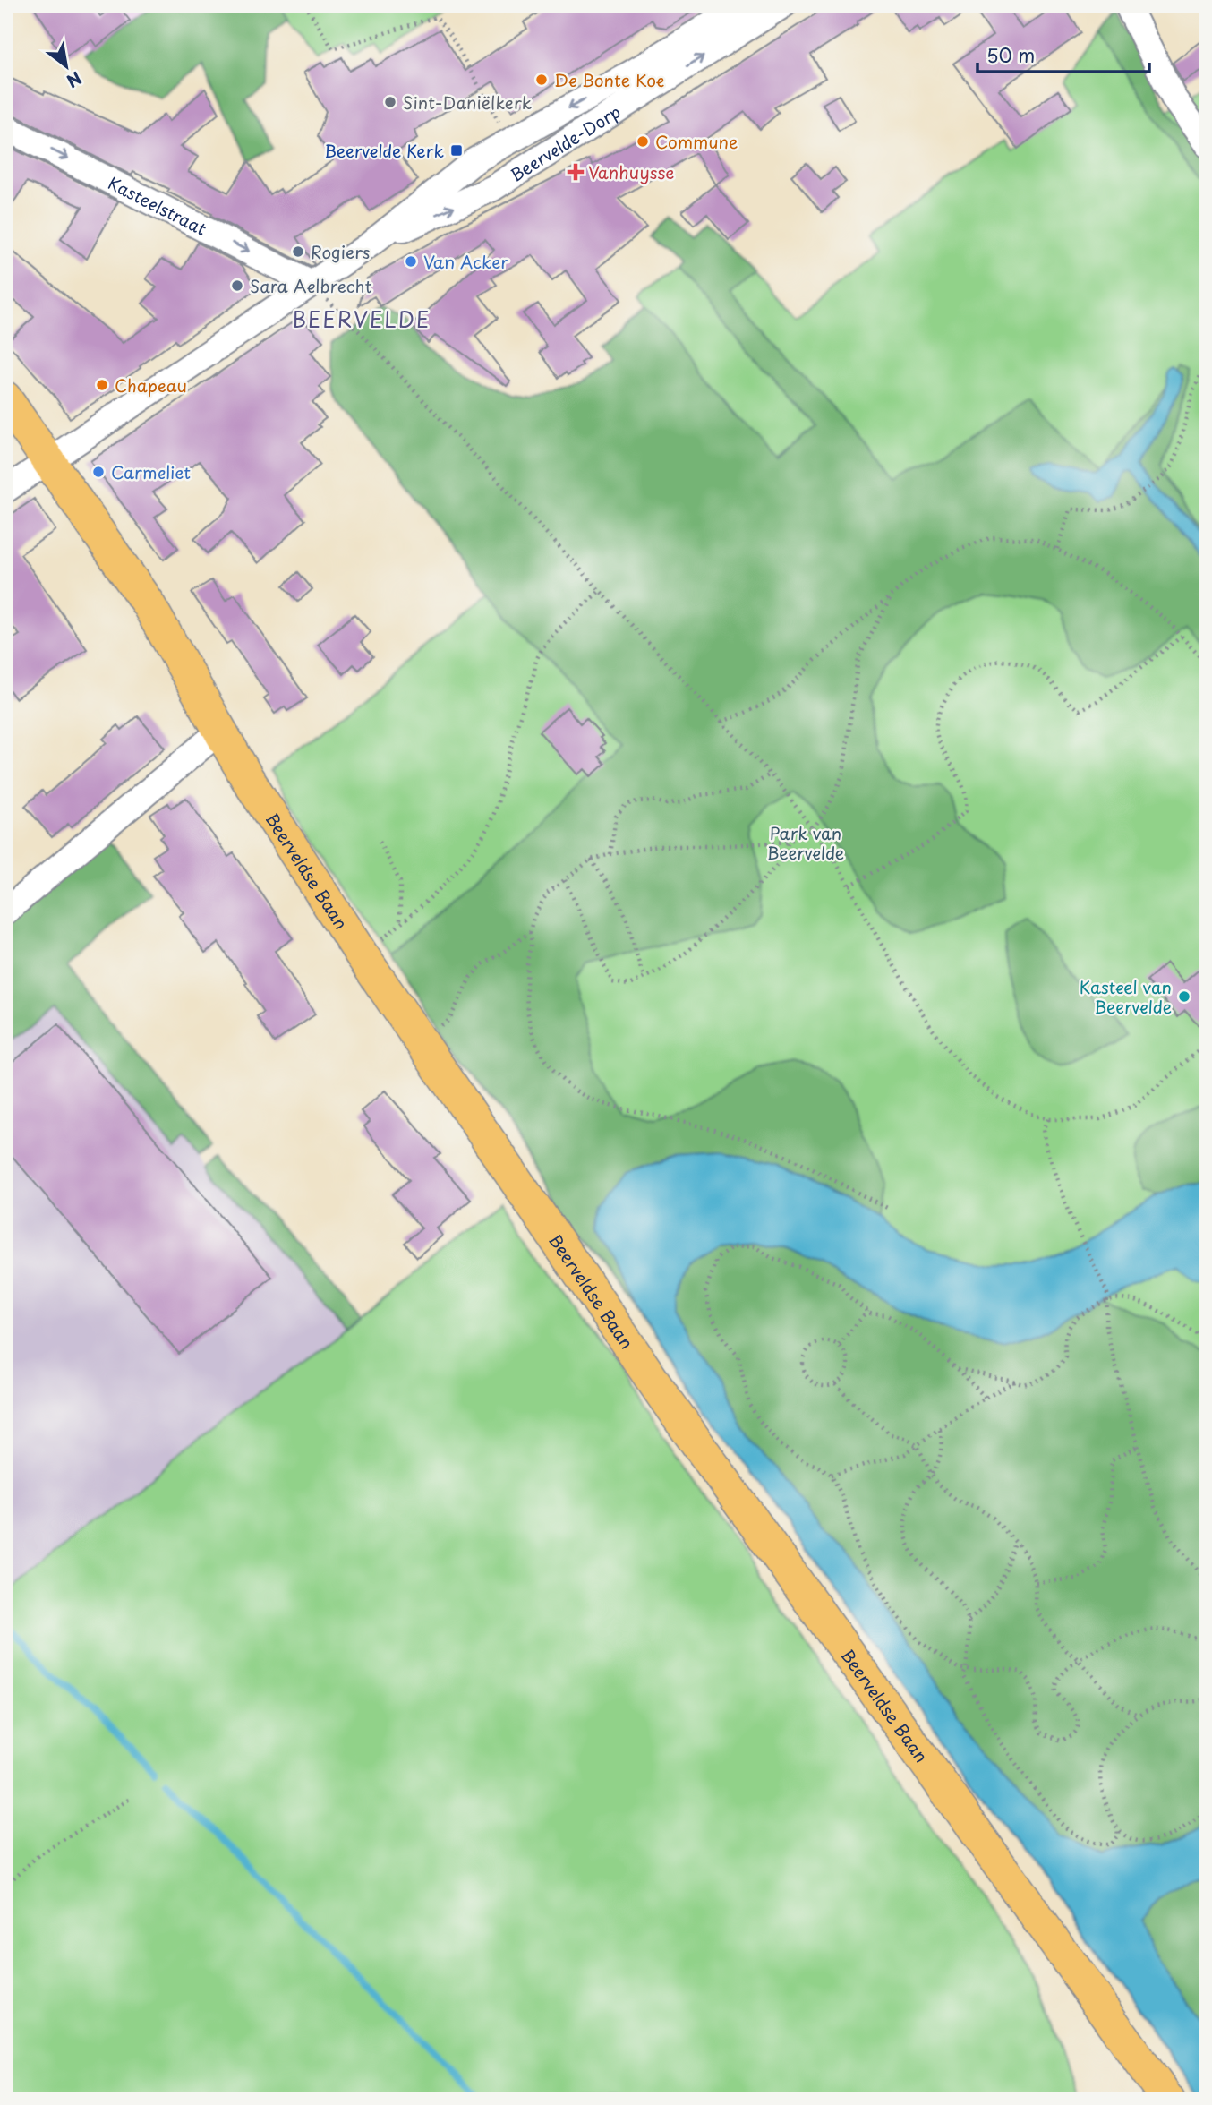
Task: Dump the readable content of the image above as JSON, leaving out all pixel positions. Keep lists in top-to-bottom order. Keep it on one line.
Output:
{"streets":{"main road":["Beerveldse Baan"],"street":["Beervelde-Dorp","Kasteelstraat"]},"crossings":[["Beervelde-Dorp","Kasteelstraat"],["Beervelde-Dorp","Beerveldse Baan"]],"one_way":["Kasteelstraat"],"districts":["BEERVELDE"],"parks":["Park van Beervelde"],"places":{"other":["De Bonte Koe","Sint-Daniëlkerk","Commune","Rogiers","Van Acker","Sara Aelbrecht","Chapeau","Carmeliet","Kasteel van Beervelde"],"transit":["Beervelde Kerk"],"health":["Vanhuysse"]},"scale_bar":"50 m","north":"bottom right"}
